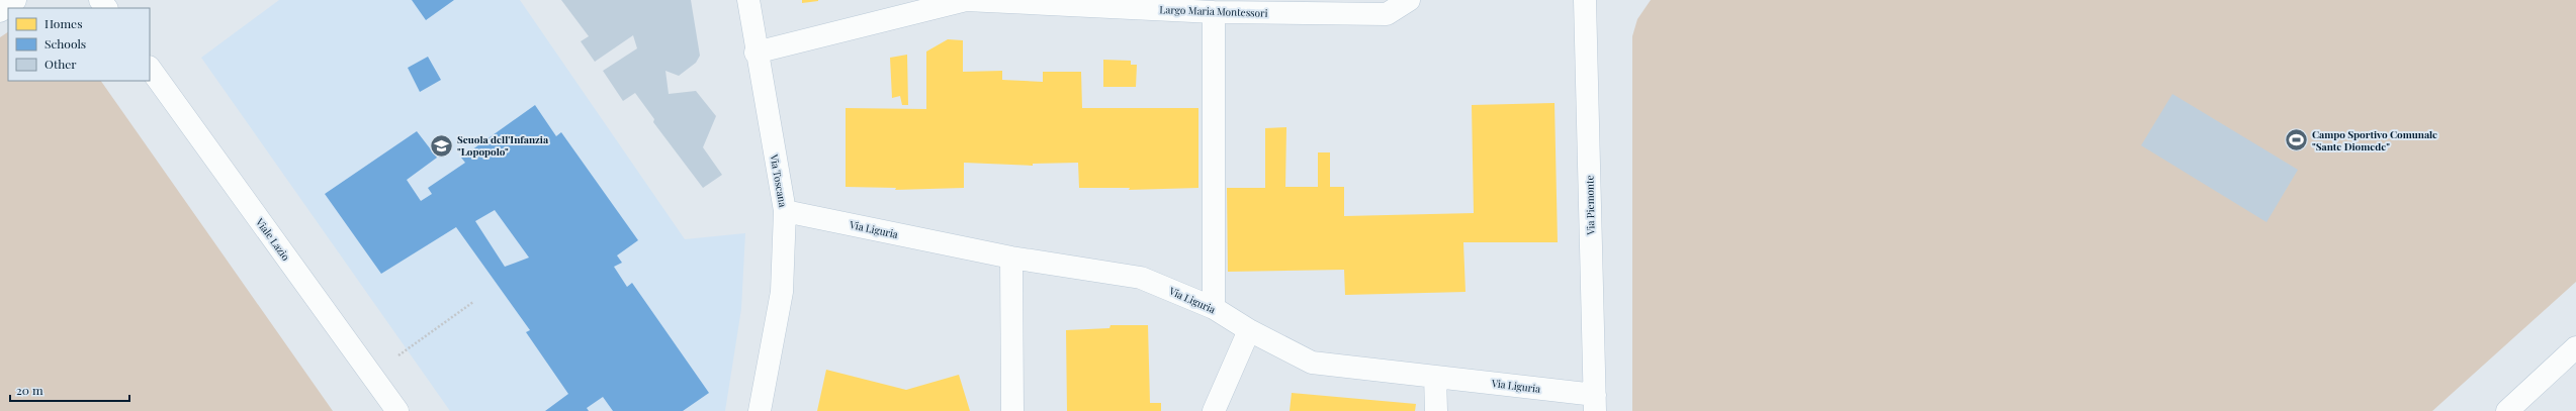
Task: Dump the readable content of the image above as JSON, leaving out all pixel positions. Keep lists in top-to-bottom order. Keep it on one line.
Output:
{"streets":{"street":["Largo Maria Montessori","Via Toscana","Via Piemonte","Via Liguria","Viale Lazio"]},"crossings":[["Largo Maria Montessori","Via Toscana"],["Via Toscana","Via Liguria"],["Via Piemonte","Via Liguria"]],"places":{"sports":["Campo Sportivo Comunale \"Sante Diomede\""],"school or university":["Scuola dell'Infanzia \"Lopopolo\""]},"legend":["Homes","Schools","Other"],"scale_bar":"20 m"}
